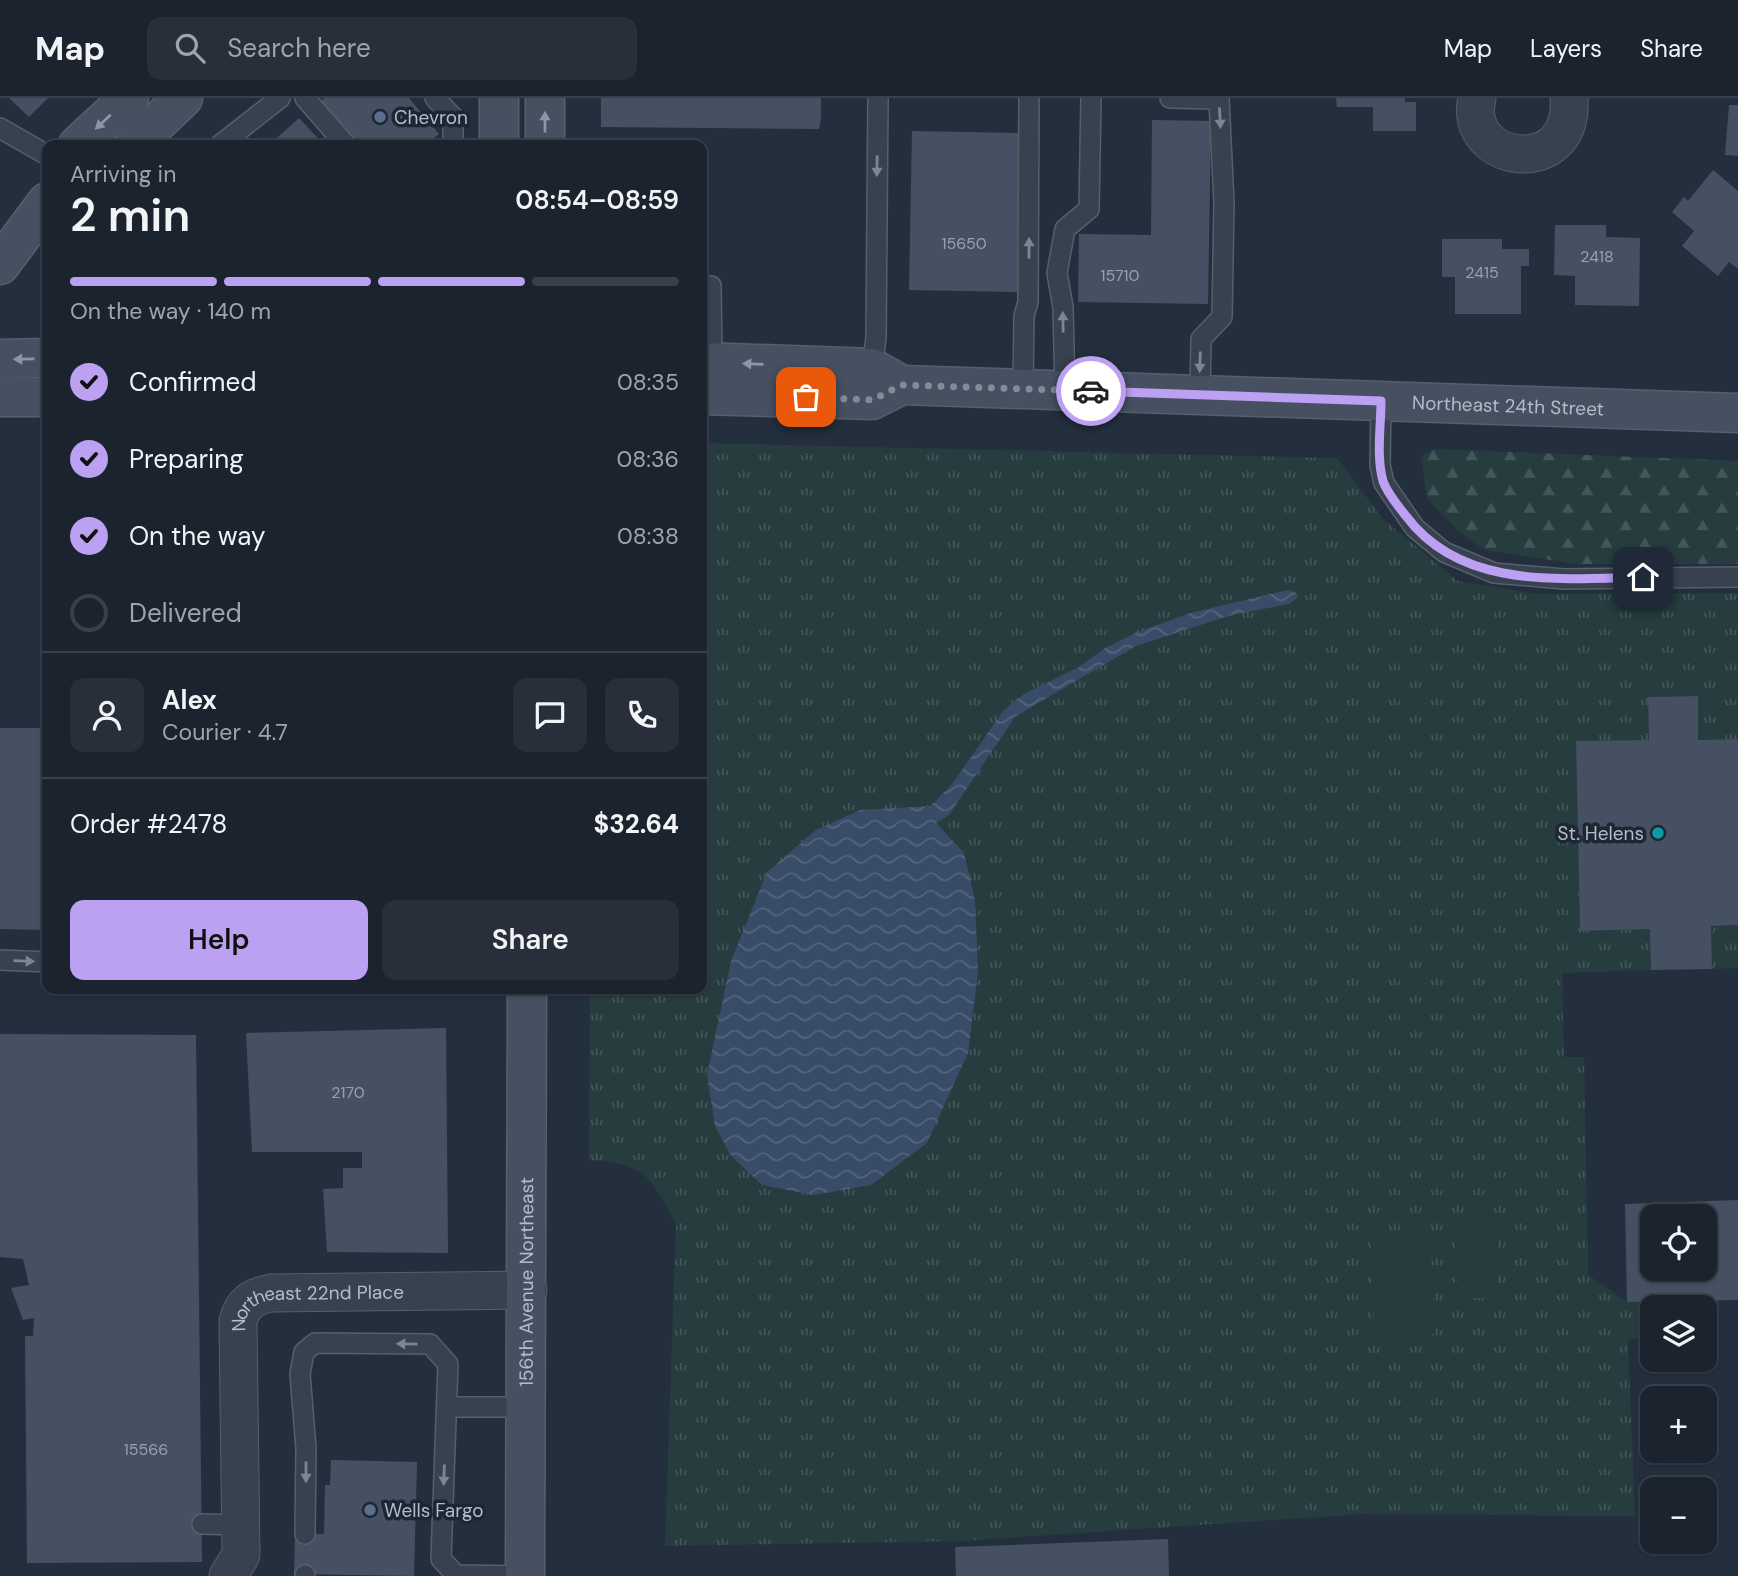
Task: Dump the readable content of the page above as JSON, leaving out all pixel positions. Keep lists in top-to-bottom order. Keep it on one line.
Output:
{"streets":{"main road":["Northeast 24th Street","156th Avenue Northeast"],"street":["Northeast 22nd Place"]},"crossings":[["156th Avenue Northeast","Northeast 22nd Place"]],"places":["Chevron","St. Helens","Wells Fargo"],"house_numbers":["15650","2418","2415","15710","2170","15566"],"page":{"header":"Map","search":"Search here","nav":["Map","Layers","Share"],"heading":["2 min","Arriving in","08:54–08:59"],"panel":["Alex","Courier · 4.7","Order #2478","$32.64"],"bar":"On the way · 140 m","list":[["Confirmed","08:35"],["Preparing","08:36"],["On the way","08:38"],"Delivered"],"buttons":["Help","Share"],"map_buttons":["+","−"]}}
